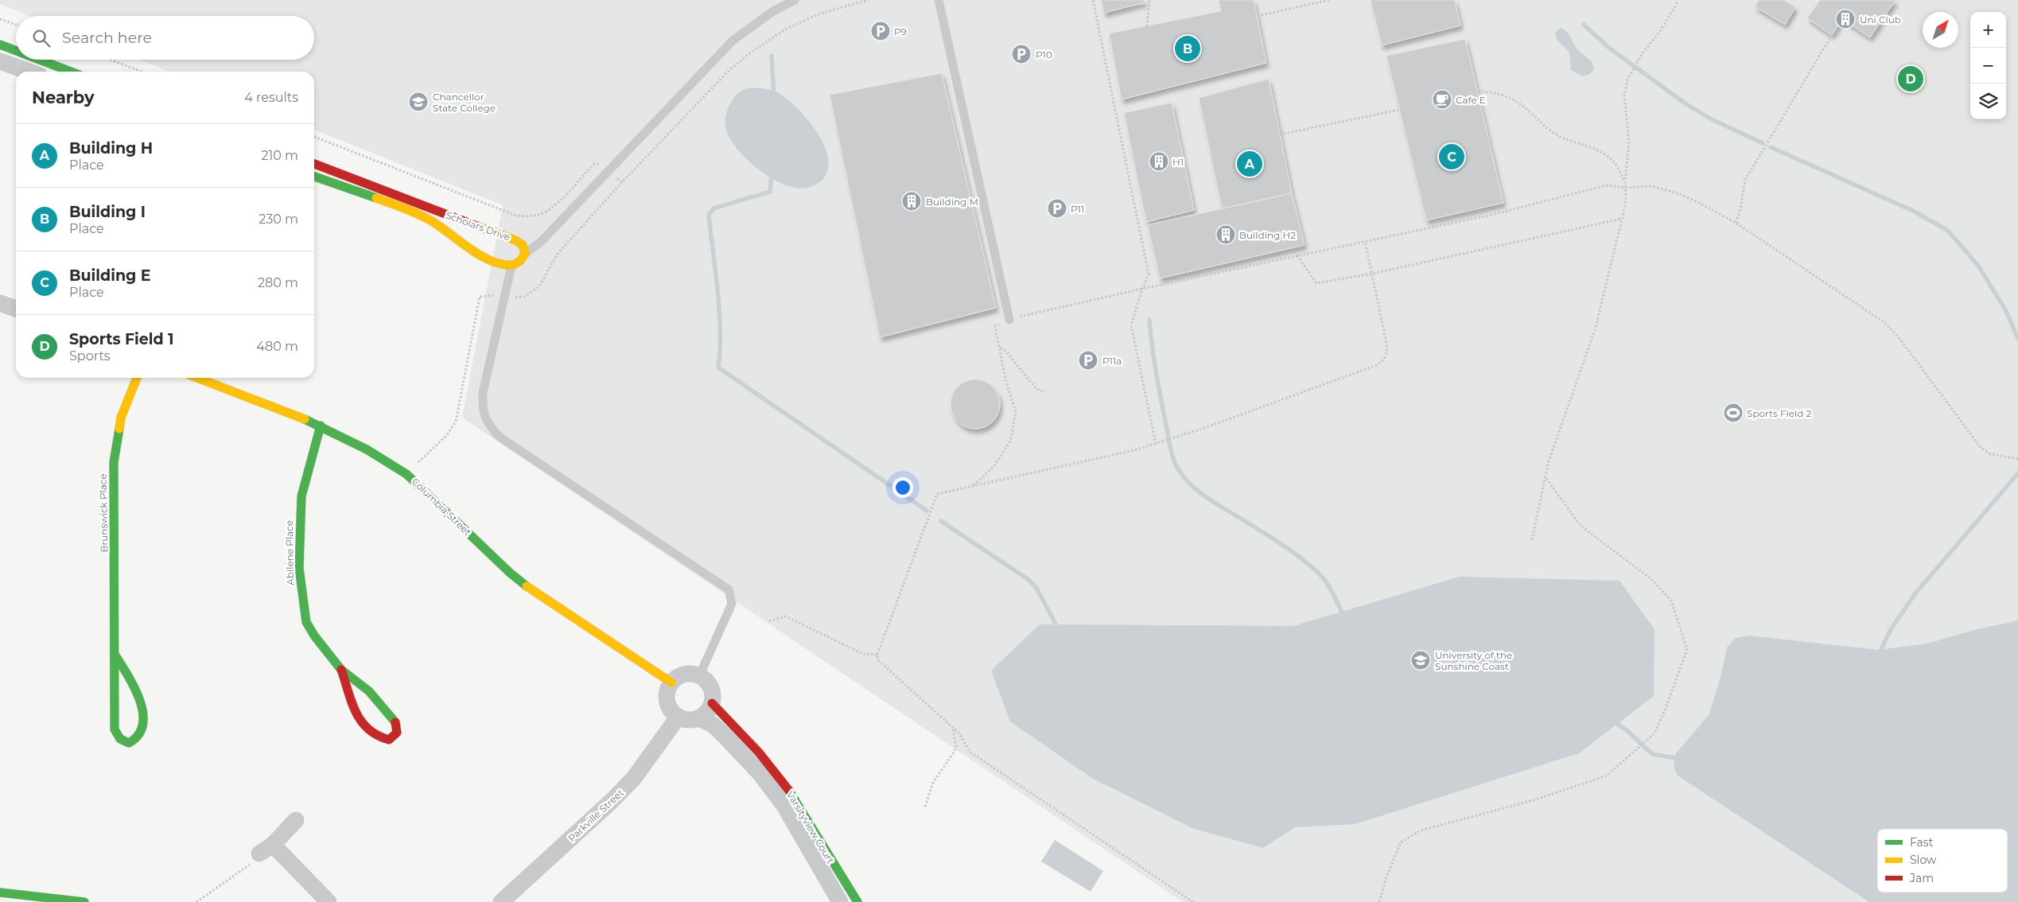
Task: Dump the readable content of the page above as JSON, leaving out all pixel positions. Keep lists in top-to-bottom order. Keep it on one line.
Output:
{"streets":{"street":["Scholars Drive","Columbia Street","Brunswick Place","Abilene Place","Parkville Street","Varsityview Court"]},"crossings":[["Columbia Street","Abilene Place"],["Columbia Street","Parkville Street"],["Columbia Street","Varsityview Court"],["Parkville Street","Varsityview Court"]],"places":{"building":["Uni Club","H1","Building M","Building H2"],"parking":["P9","P10","P11","P11a"],"cafe":["Cafe E"],"school or university":["Chancellor State College","University of the Sunshine Coast"],"sports":["Sports Field 2"]},"legend":["Fast","Slow","Jam"],"north":"top right","page":{"map_buttons":["+","−"],"search":"Search here","pins":["B","D","C","A"],"heading":["Nearby","4 results"],"list":[{"mark":"A","name":"Building H","note":"Place","value":"210 m"},{"mark":"B","name":"Building I","note":"Place","value":"230 m"},{"mark":"C","name":"Building E","note":"Place","value":"280 m"},{"mark":"D","name":"Sports Field 1","note":"Sports","value":"480 m"}]}}
